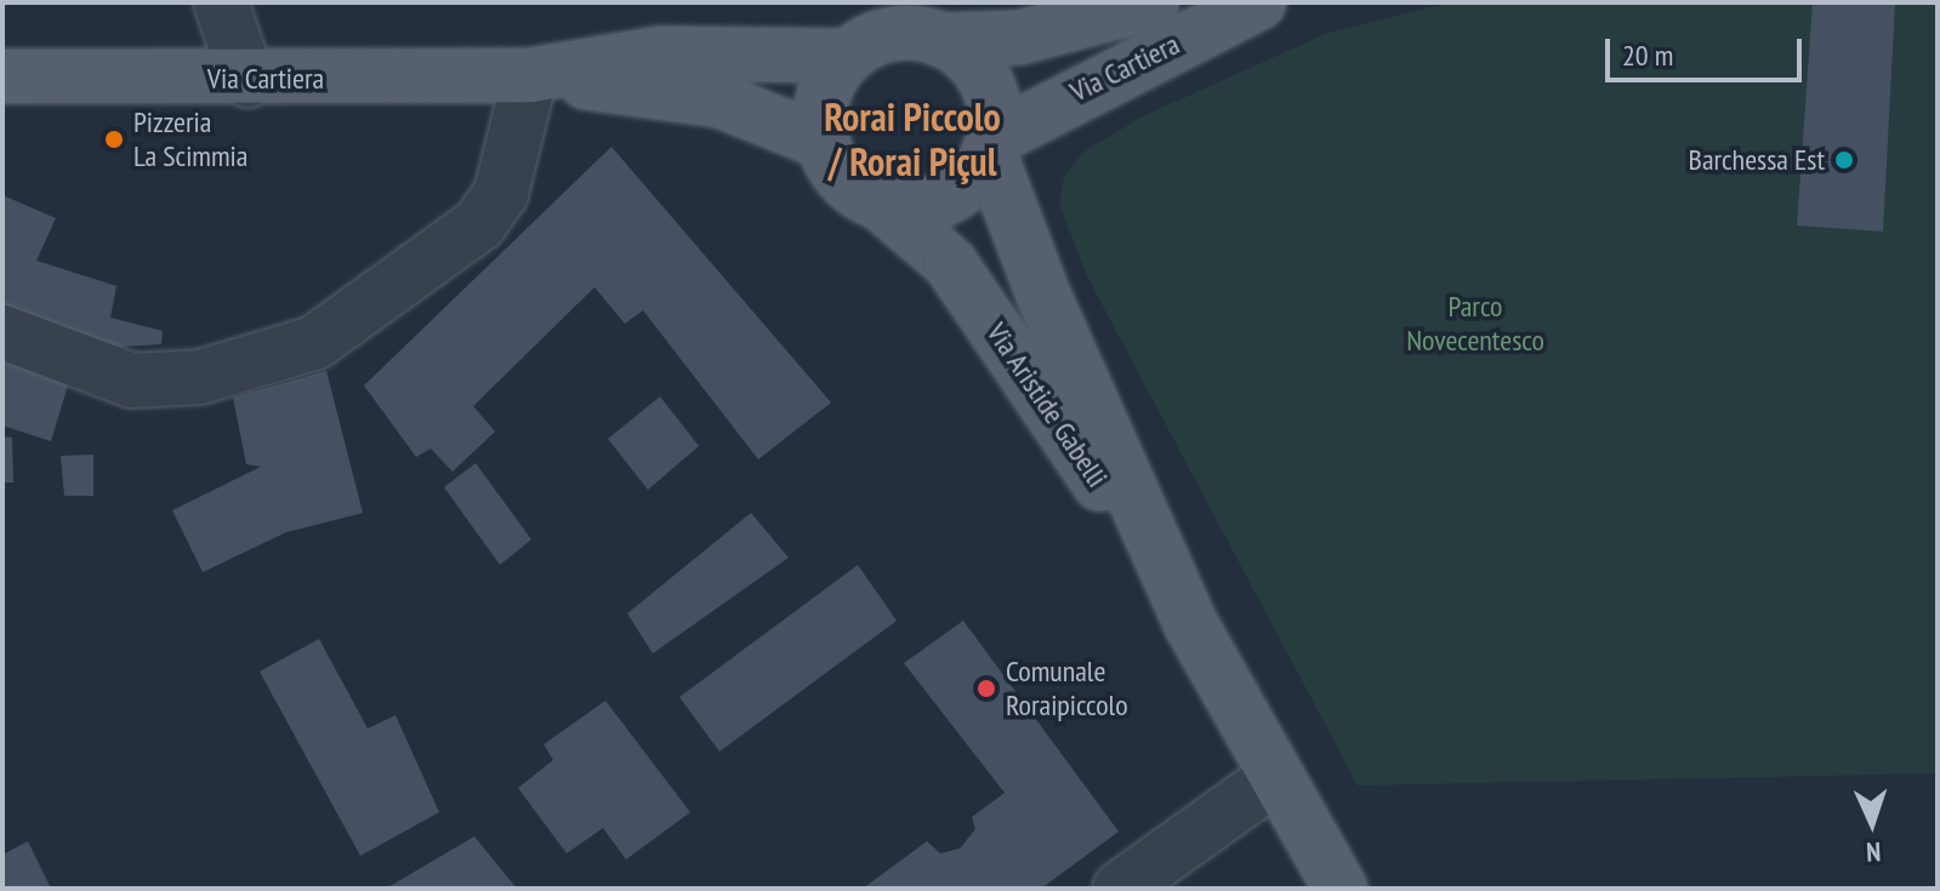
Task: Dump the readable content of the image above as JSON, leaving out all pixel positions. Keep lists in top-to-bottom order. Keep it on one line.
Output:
{"streets":{"main road":["Via Cartiera","Via Aristide Gabelli"]},"crossings":[["Via Cartiera","Via Aristide Gabelli"]],"districts":["Rorai Piccolo / Rorai Piçul"],"parks":["Parco Novecentesco"],"places":["Pizzeria La Scimmia","Barchessa Est","Comunale Roraipiccolo"],"scale_bar":"20 m","north":"bottom"}
